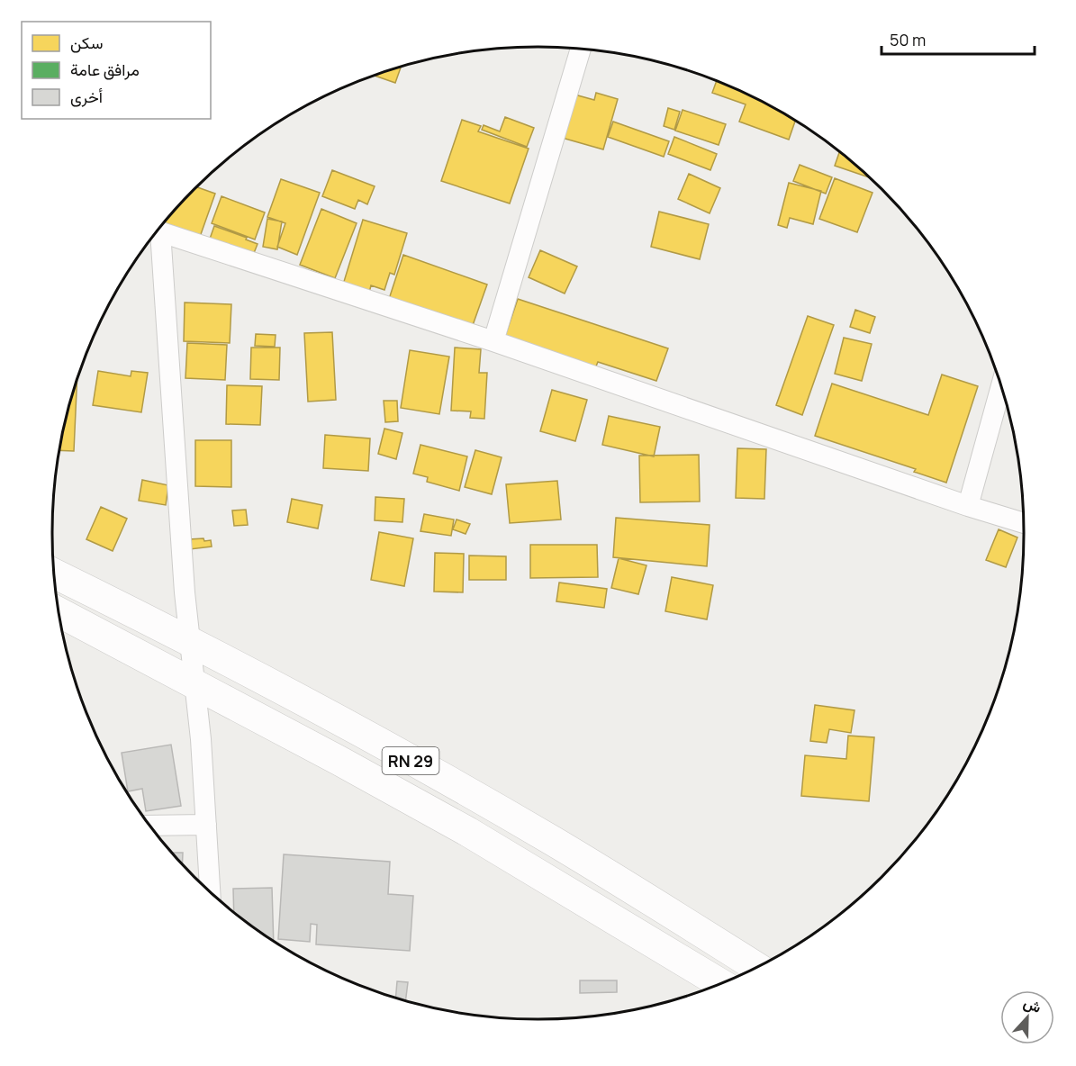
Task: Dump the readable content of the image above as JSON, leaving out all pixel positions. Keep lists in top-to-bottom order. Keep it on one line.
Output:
{"streets":{"highway":["RN 29"]},"legend":["سكن","مرافق عامة","أخرى"],"scale_bar":"50 m","north":"top"}
